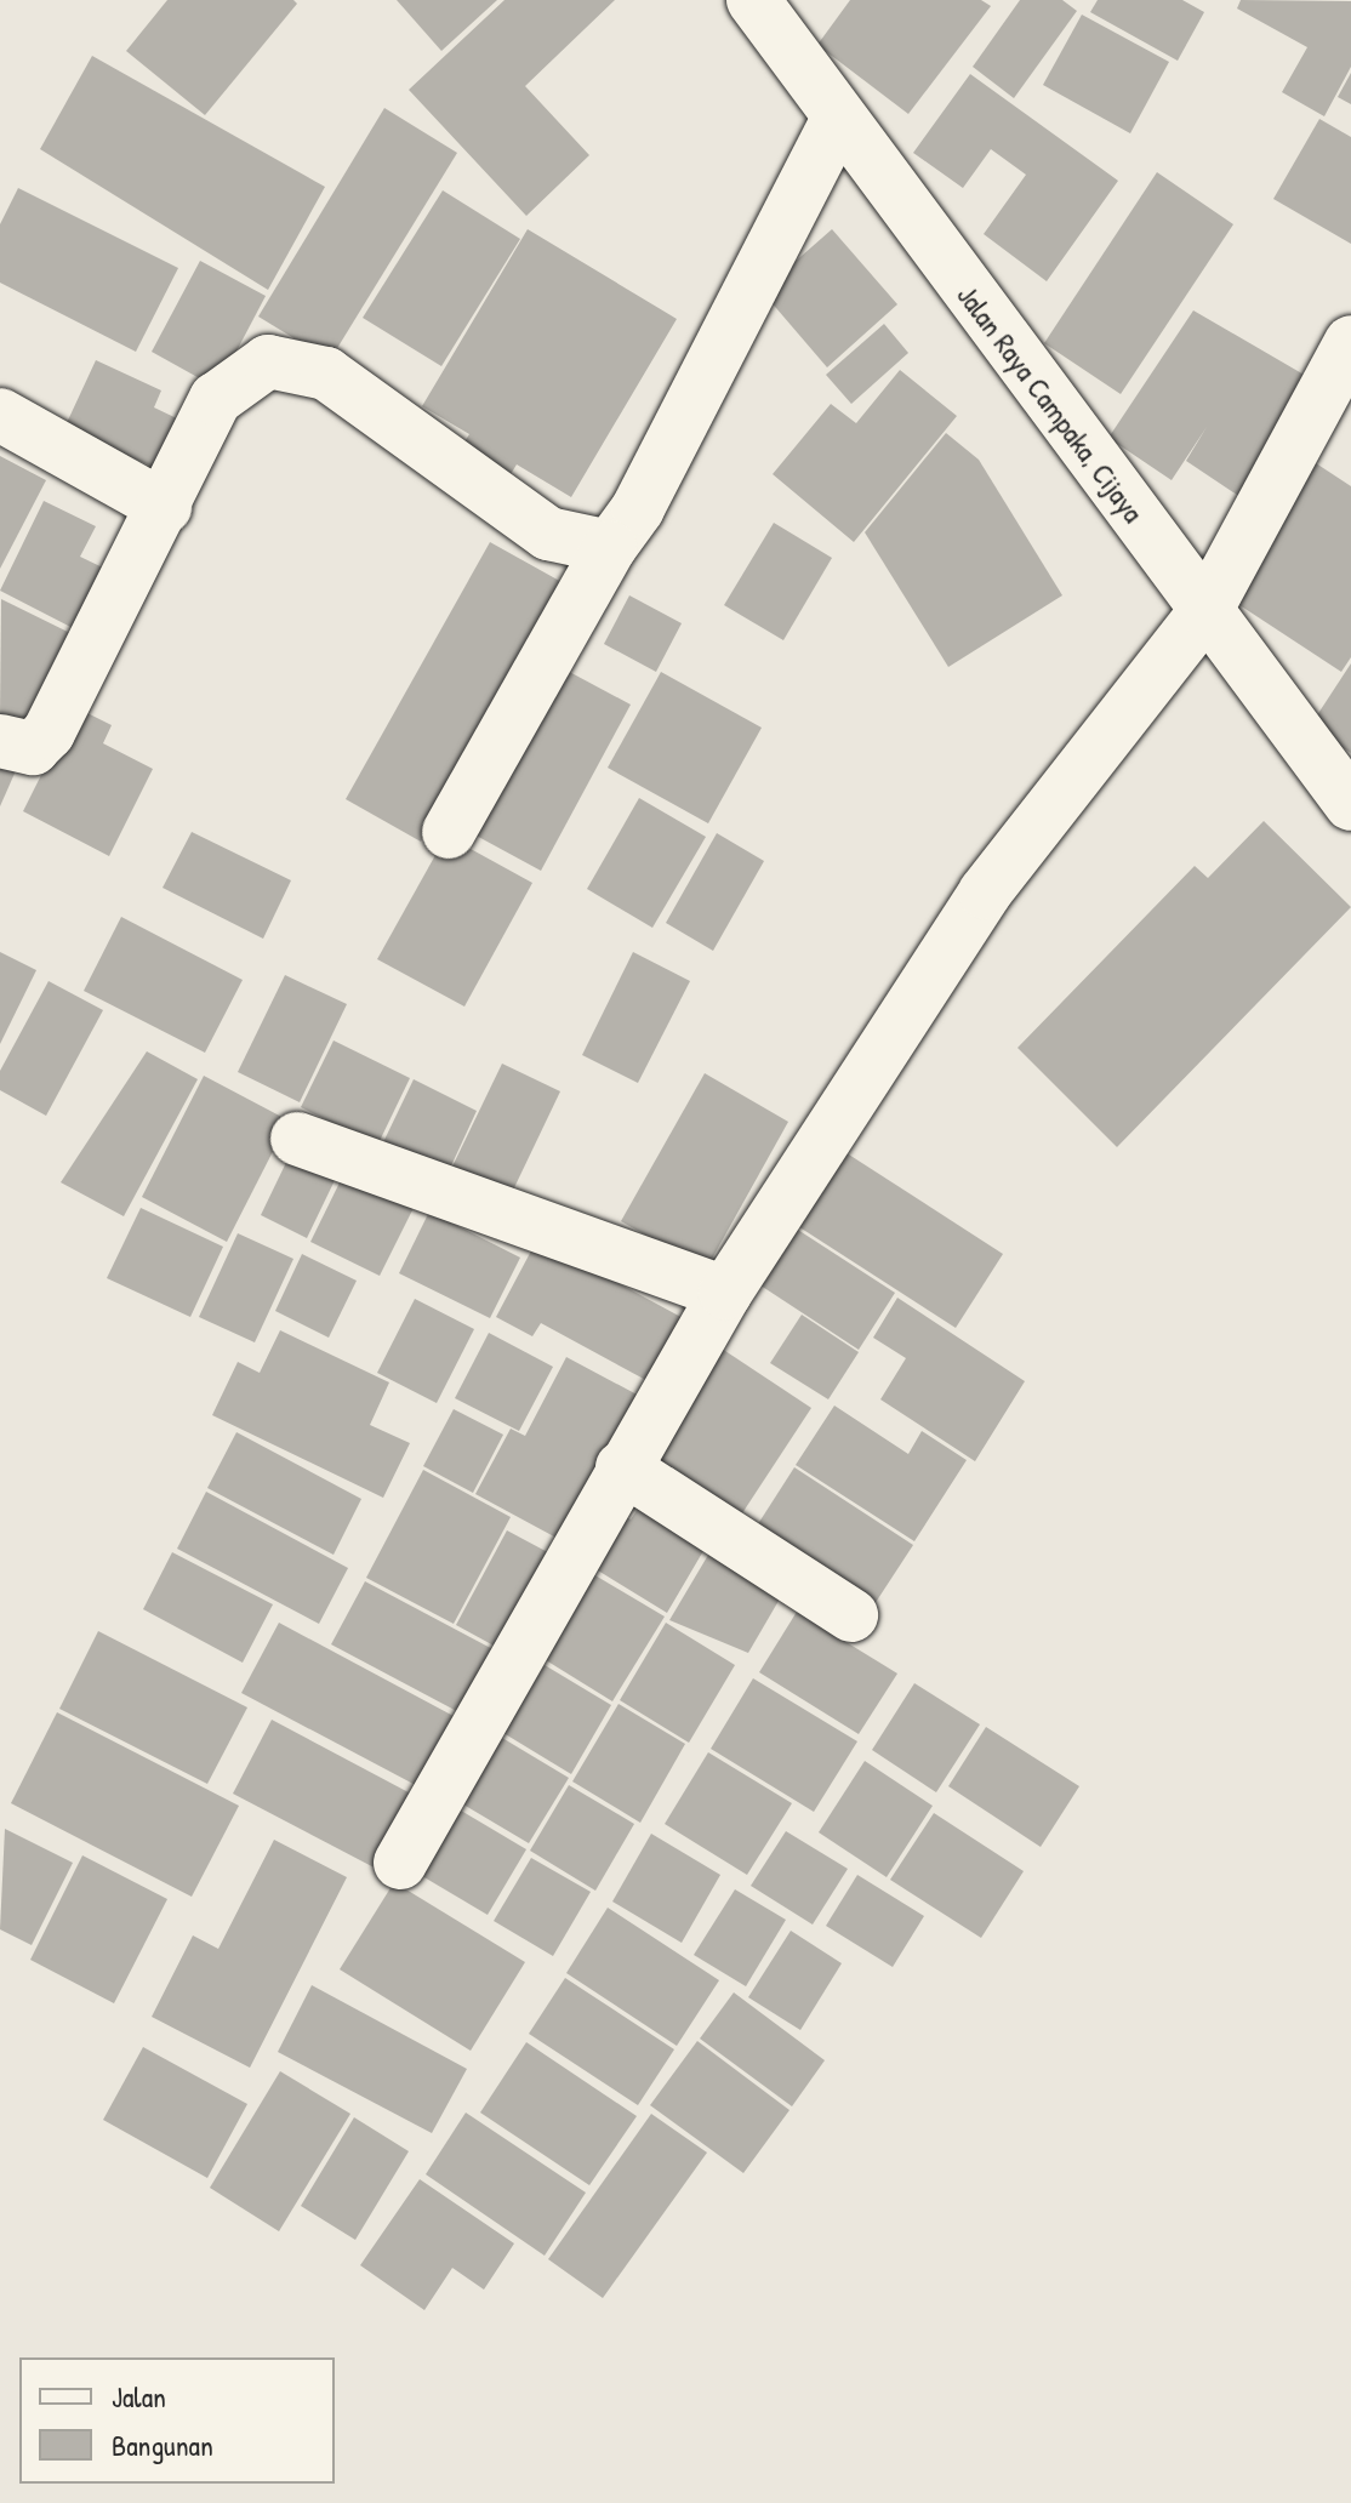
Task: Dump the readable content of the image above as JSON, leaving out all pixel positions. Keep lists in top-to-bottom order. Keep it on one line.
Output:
{"streets":{"street":["Jalan Raya Campaka, Cijaya"]},"legend":["Jalan","Bangunan"]}
